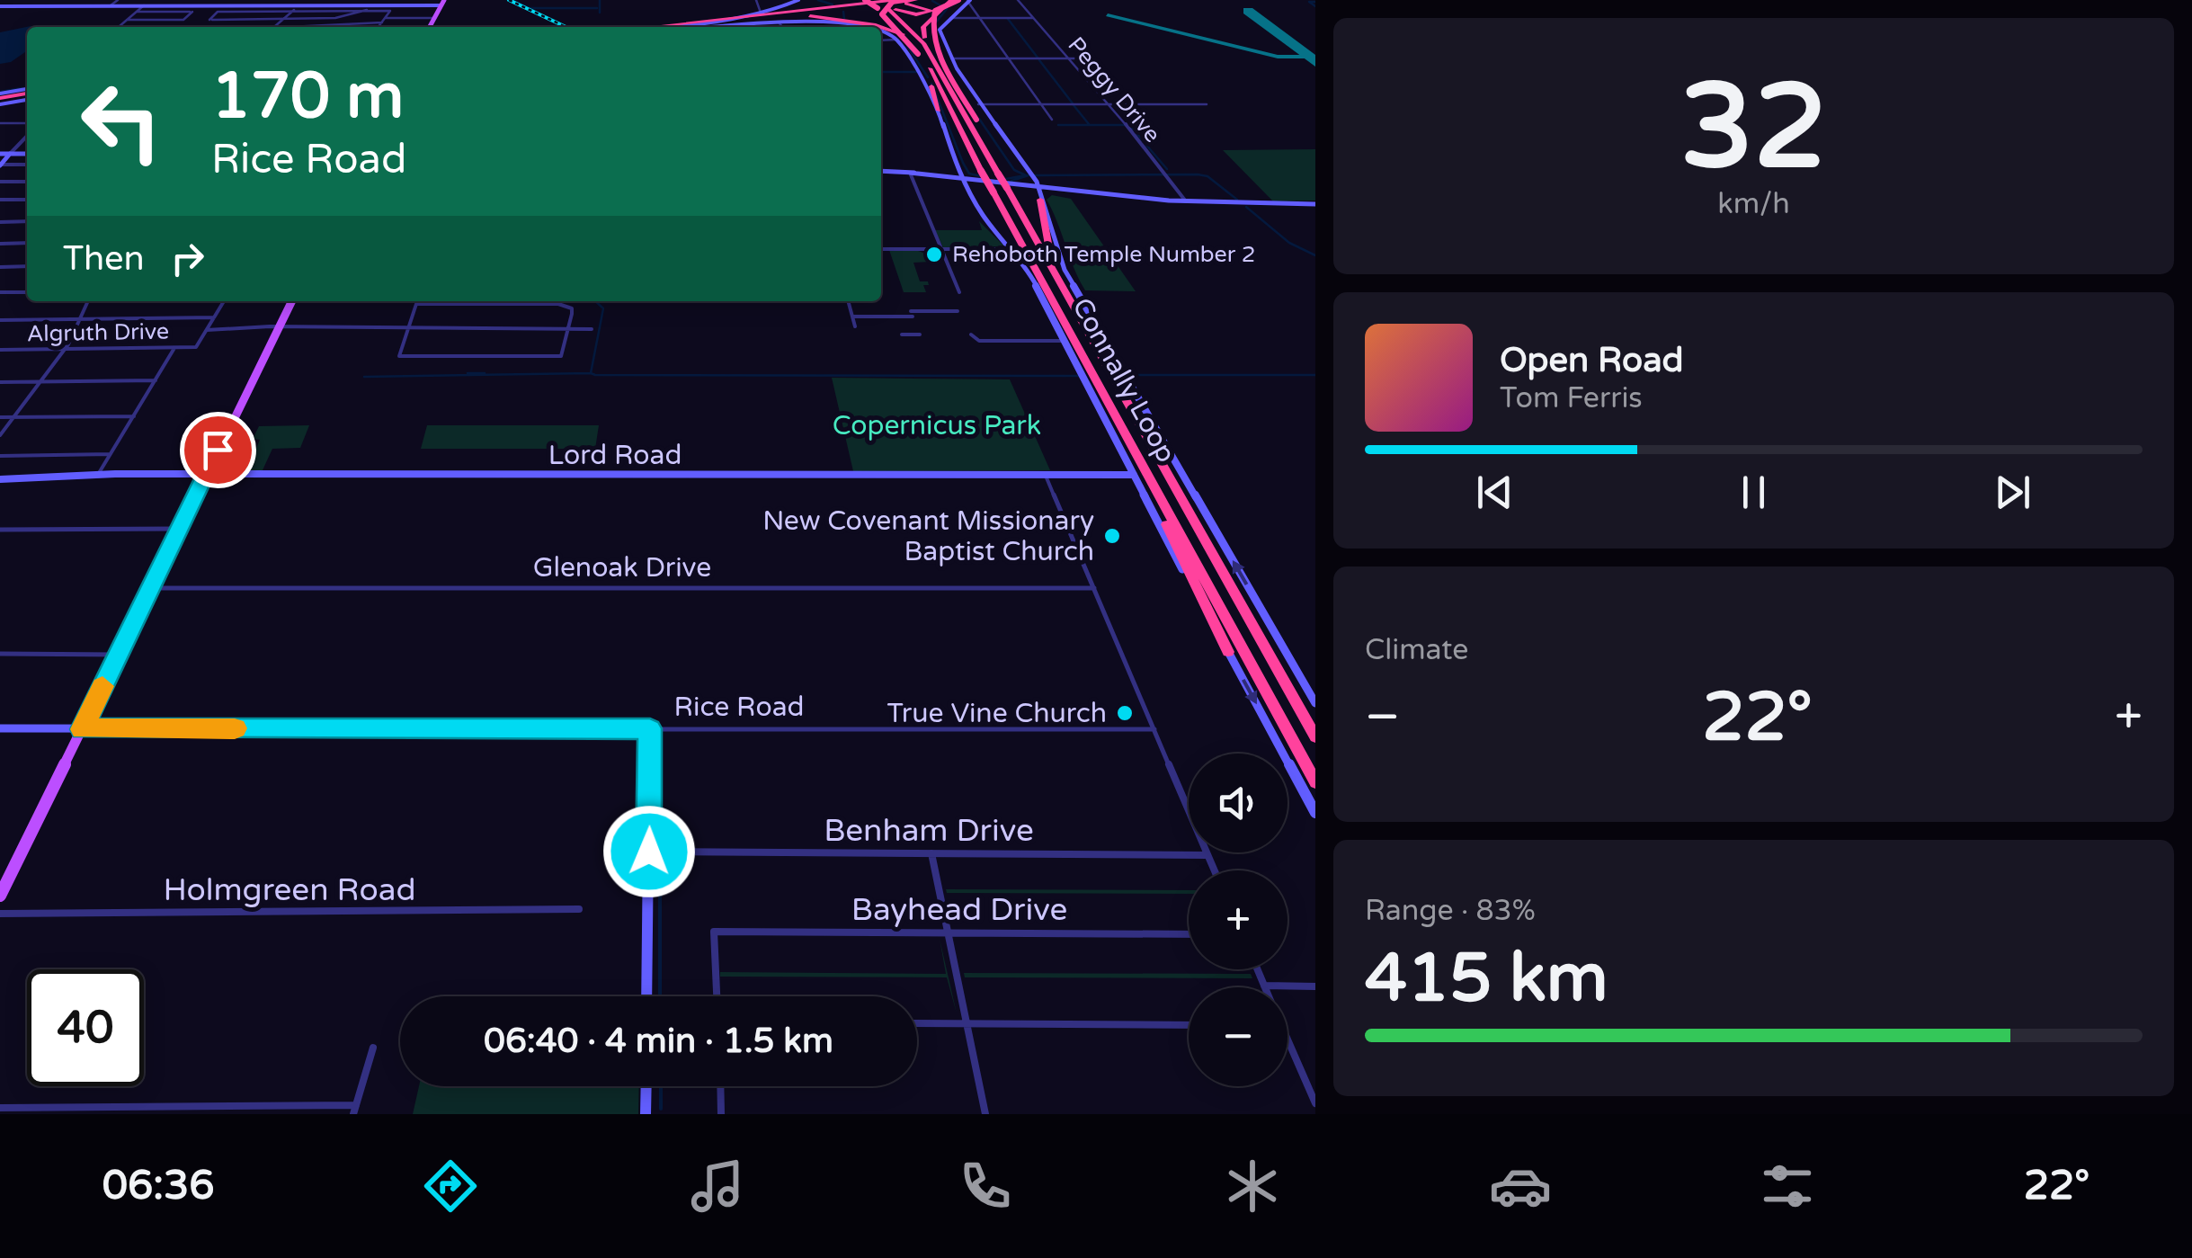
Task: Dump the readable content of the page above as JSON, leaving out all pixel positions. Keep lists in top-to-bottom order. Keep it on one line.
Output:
{"streets":{"highway":["Connally Loop"],"main road":["Lord Road","Rice Road"],"street":["Peggy Drive","Algruth Drive","Glenoak Drive","Benham Drive","Holmgreen Road","Bayhead Drive"]},"parks":["Copernicus Park"],"places":["Rehoboth Temple Number 2","New Covenant Missionary Baptist Church","True Vine Church"],"page":{"tile":[["32","km/h"],"Climate",["Range · 83%","415 km"]],"turn":["170 m","Rice Road"],"then":"Then","song":["Open Road","Tom Ferris"],"heat":["−","22°","+"],"map_buttons":["+","−"],"limit":"40","trip":"06:40 · 4 min · 1.5 km","tabs":["06:36","22°"]}}
